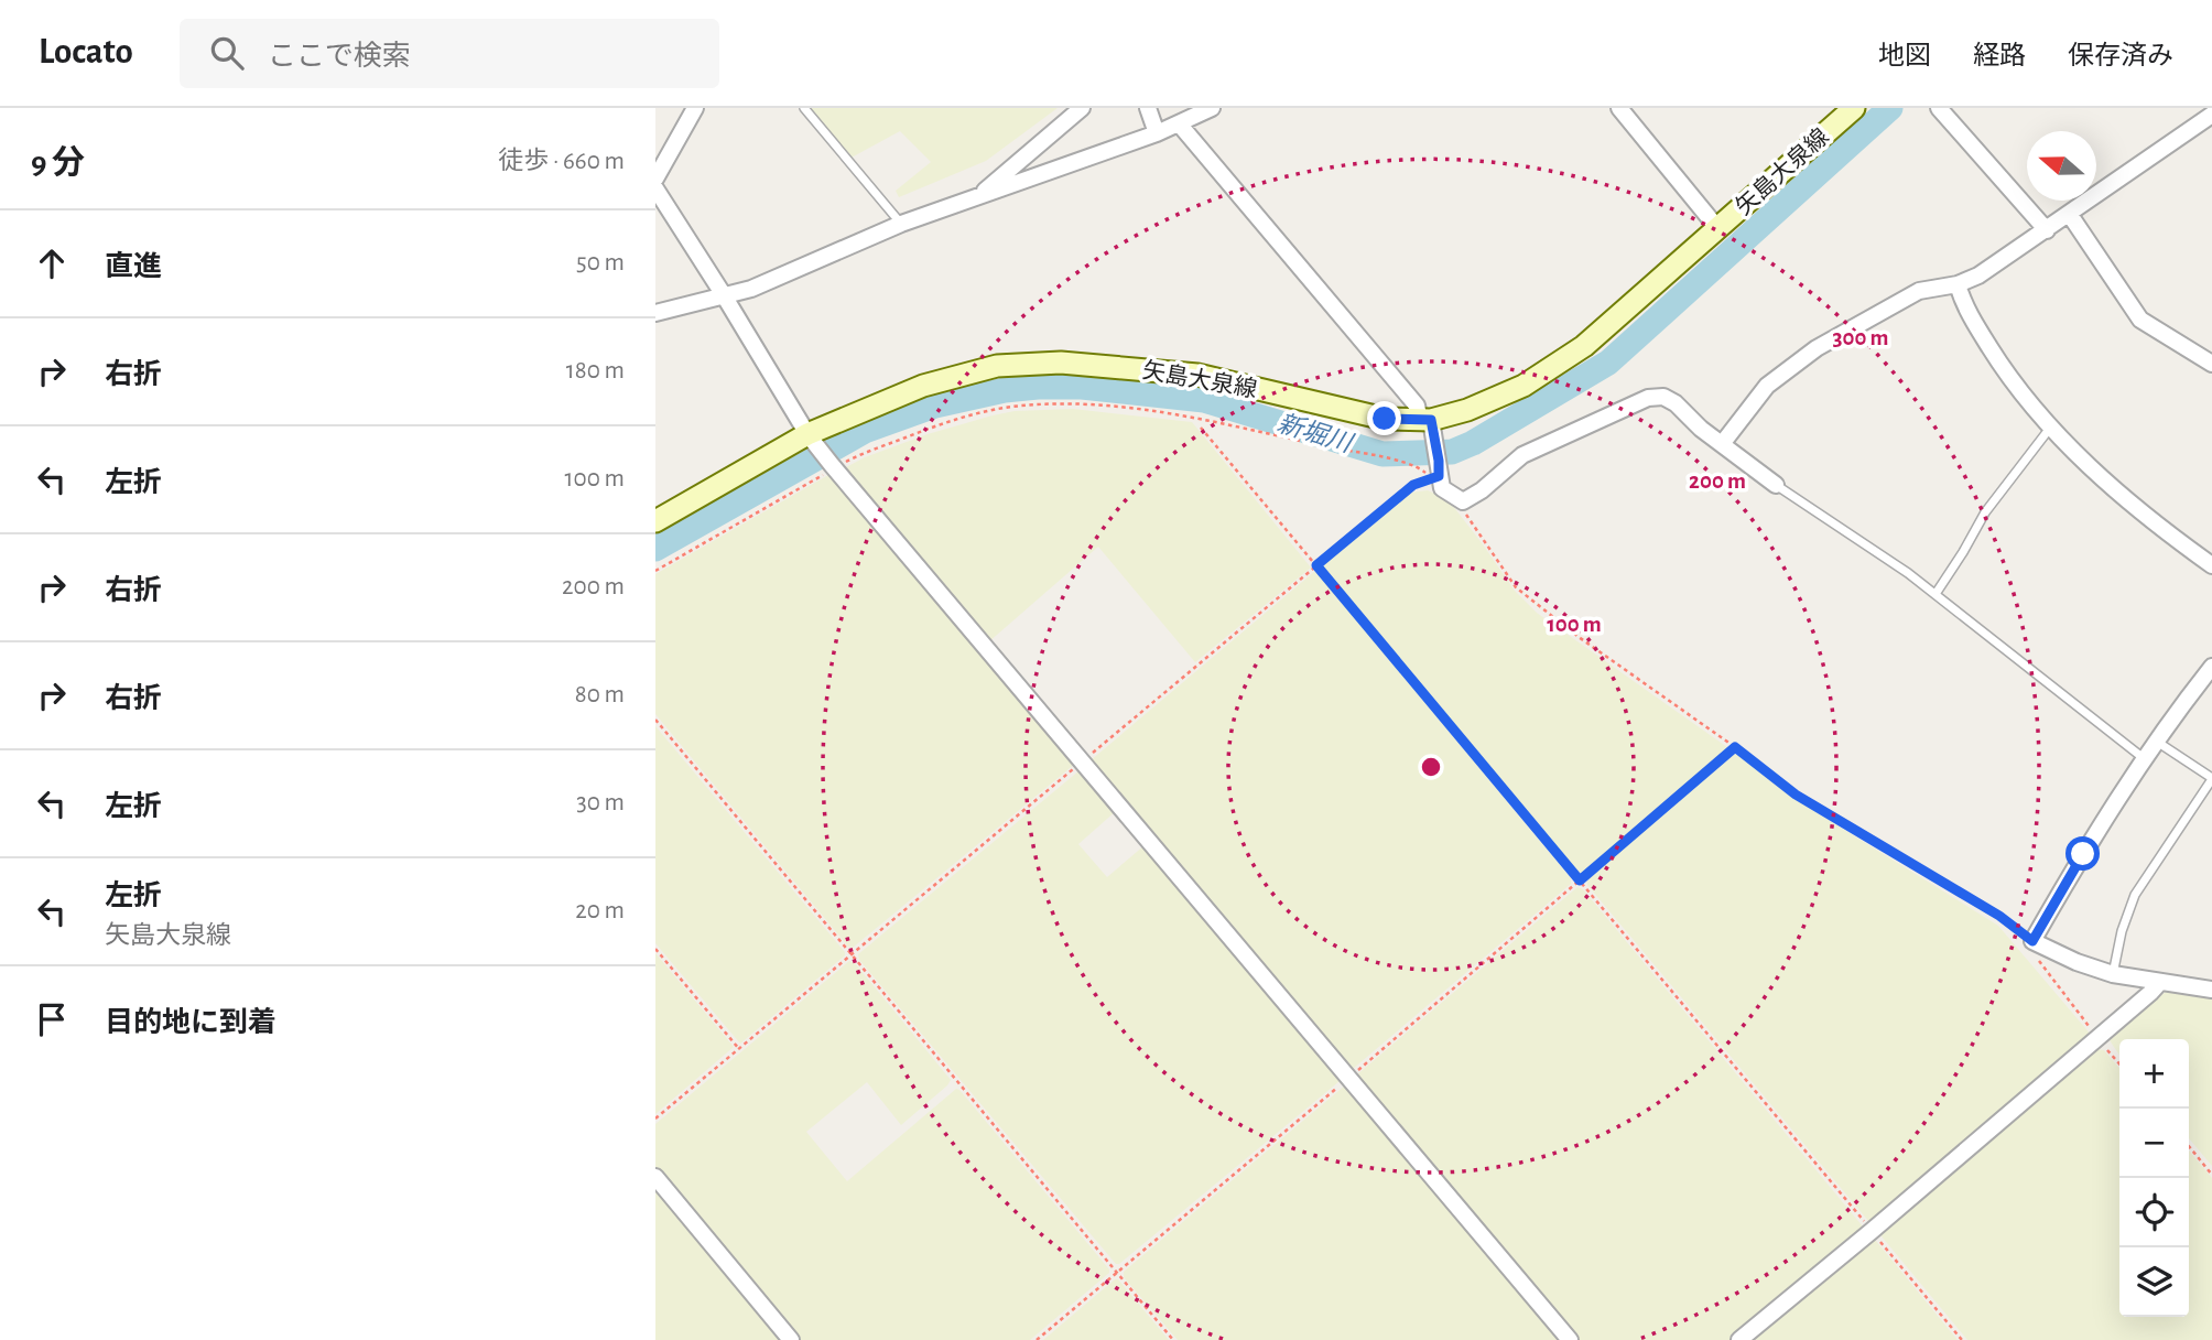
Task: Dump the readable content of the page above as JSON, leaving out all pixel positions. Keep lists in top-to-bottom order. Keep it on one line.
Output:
{"streets":{"main road":["矢島大泉線"]},"water":["新堀川"],"north":"left","page":{"header":"Locato","search":"ここで検索","nav":["地図","経路","保存済み"],"heading":["9 分","徒歩 · 660 m"],"list":[["直進","50 m"],["右折","180 m"],["左折","100 m"],["右折","200 m"],["右折","80 m"],["左折","30 m"],["左折","矢島大泉線","20 m"],"目的地に到着"],"map_buttons":["+","−"]},"rings":["300 m","200 m","100 m"]}
